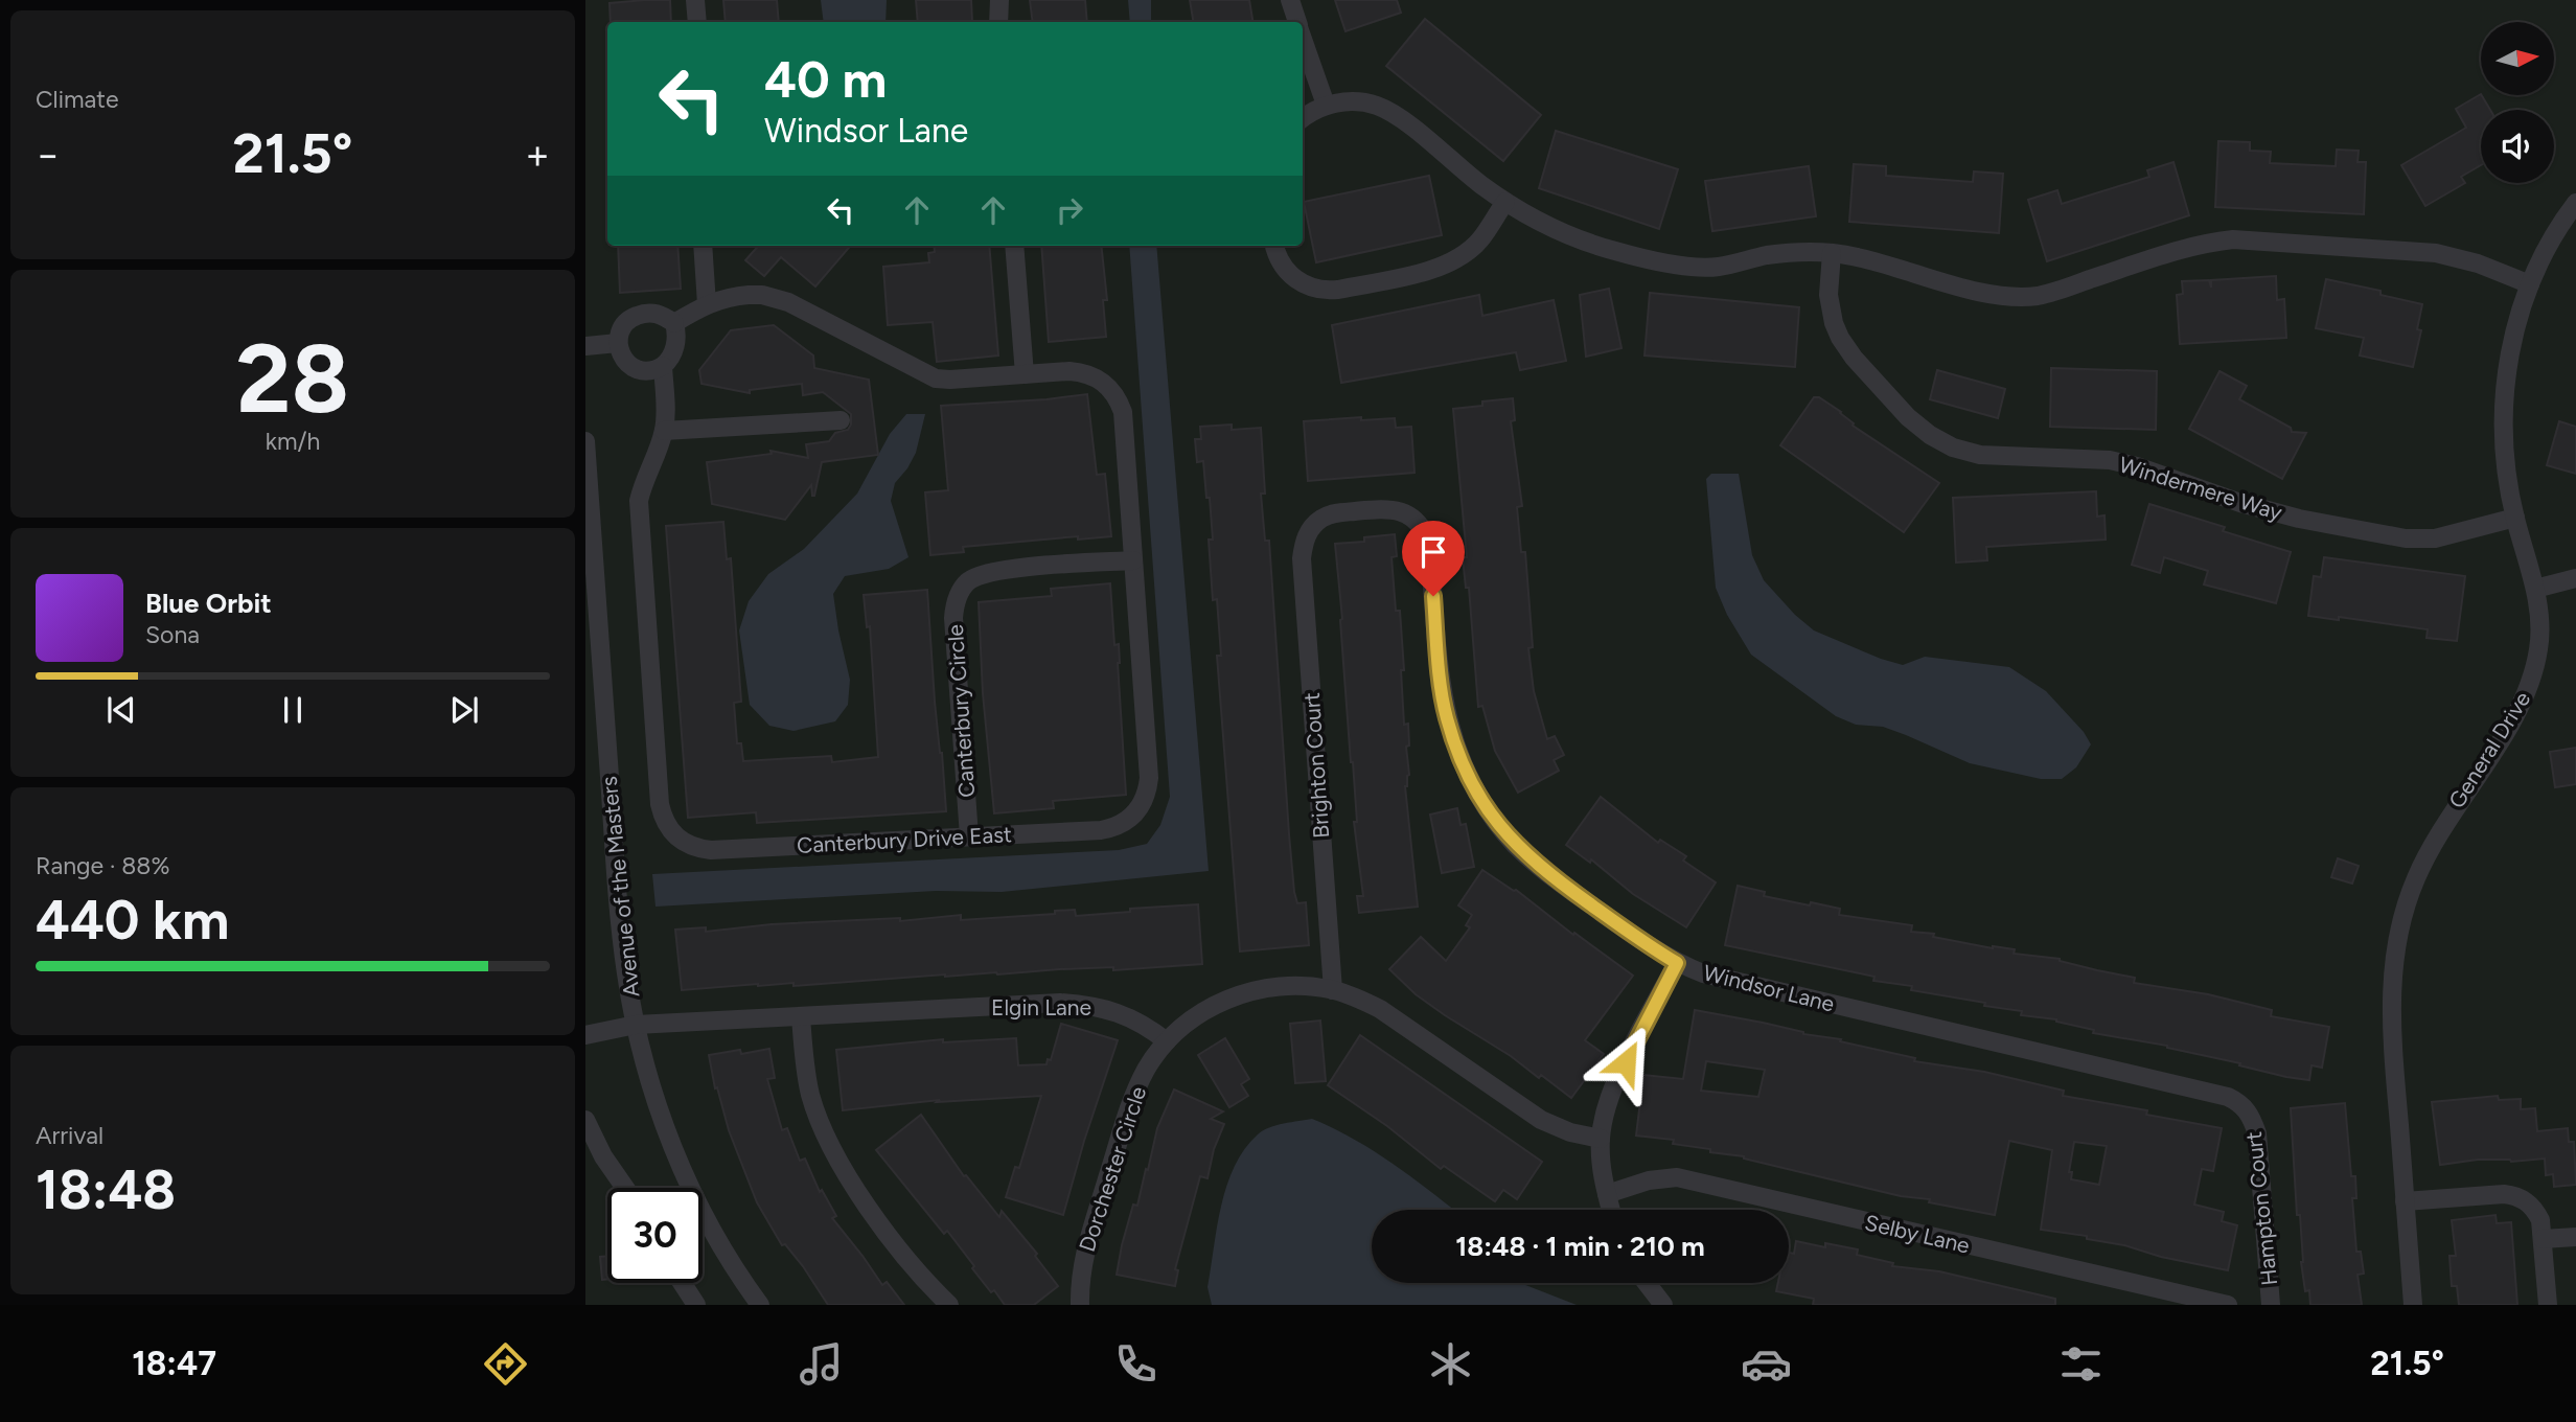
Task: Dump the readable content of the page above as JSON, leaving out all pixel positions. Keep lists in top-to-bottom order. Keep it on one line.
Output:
{"streets":{"street":["Windermere Way","Canterbury Circle","General Drive","Brighton Court","Canterbury Drive East","Avenue of the Masters","Windsor Lane","Elgin Lane","Dorchester Circle","Hampton Court","Selby Lane"]},"crossings":[["Windermere Way","General Drive"],["Canterbury Circle","Canterbury Drive East"],["Brighton Court","Windsor Lane"],["Avenue of the Masters","Elgin Lane"],["Windsor Lane","Hampton Court"],["Elgin Lane","Dorchester Circle"]],"north":"right","page":{"tile":["Climate",["28","km/h"],["Range · 88%","440 km"],["Arrival","18:48"]],"turn":["40 m","Windsor Lane"],"heat":["−","21.5°","+"],"song":["Blue Orbit","Sona"],"limit":"30","trip":"18:48 · 1 min · 210 m","tabs":["18:47","21.5°"]}}
